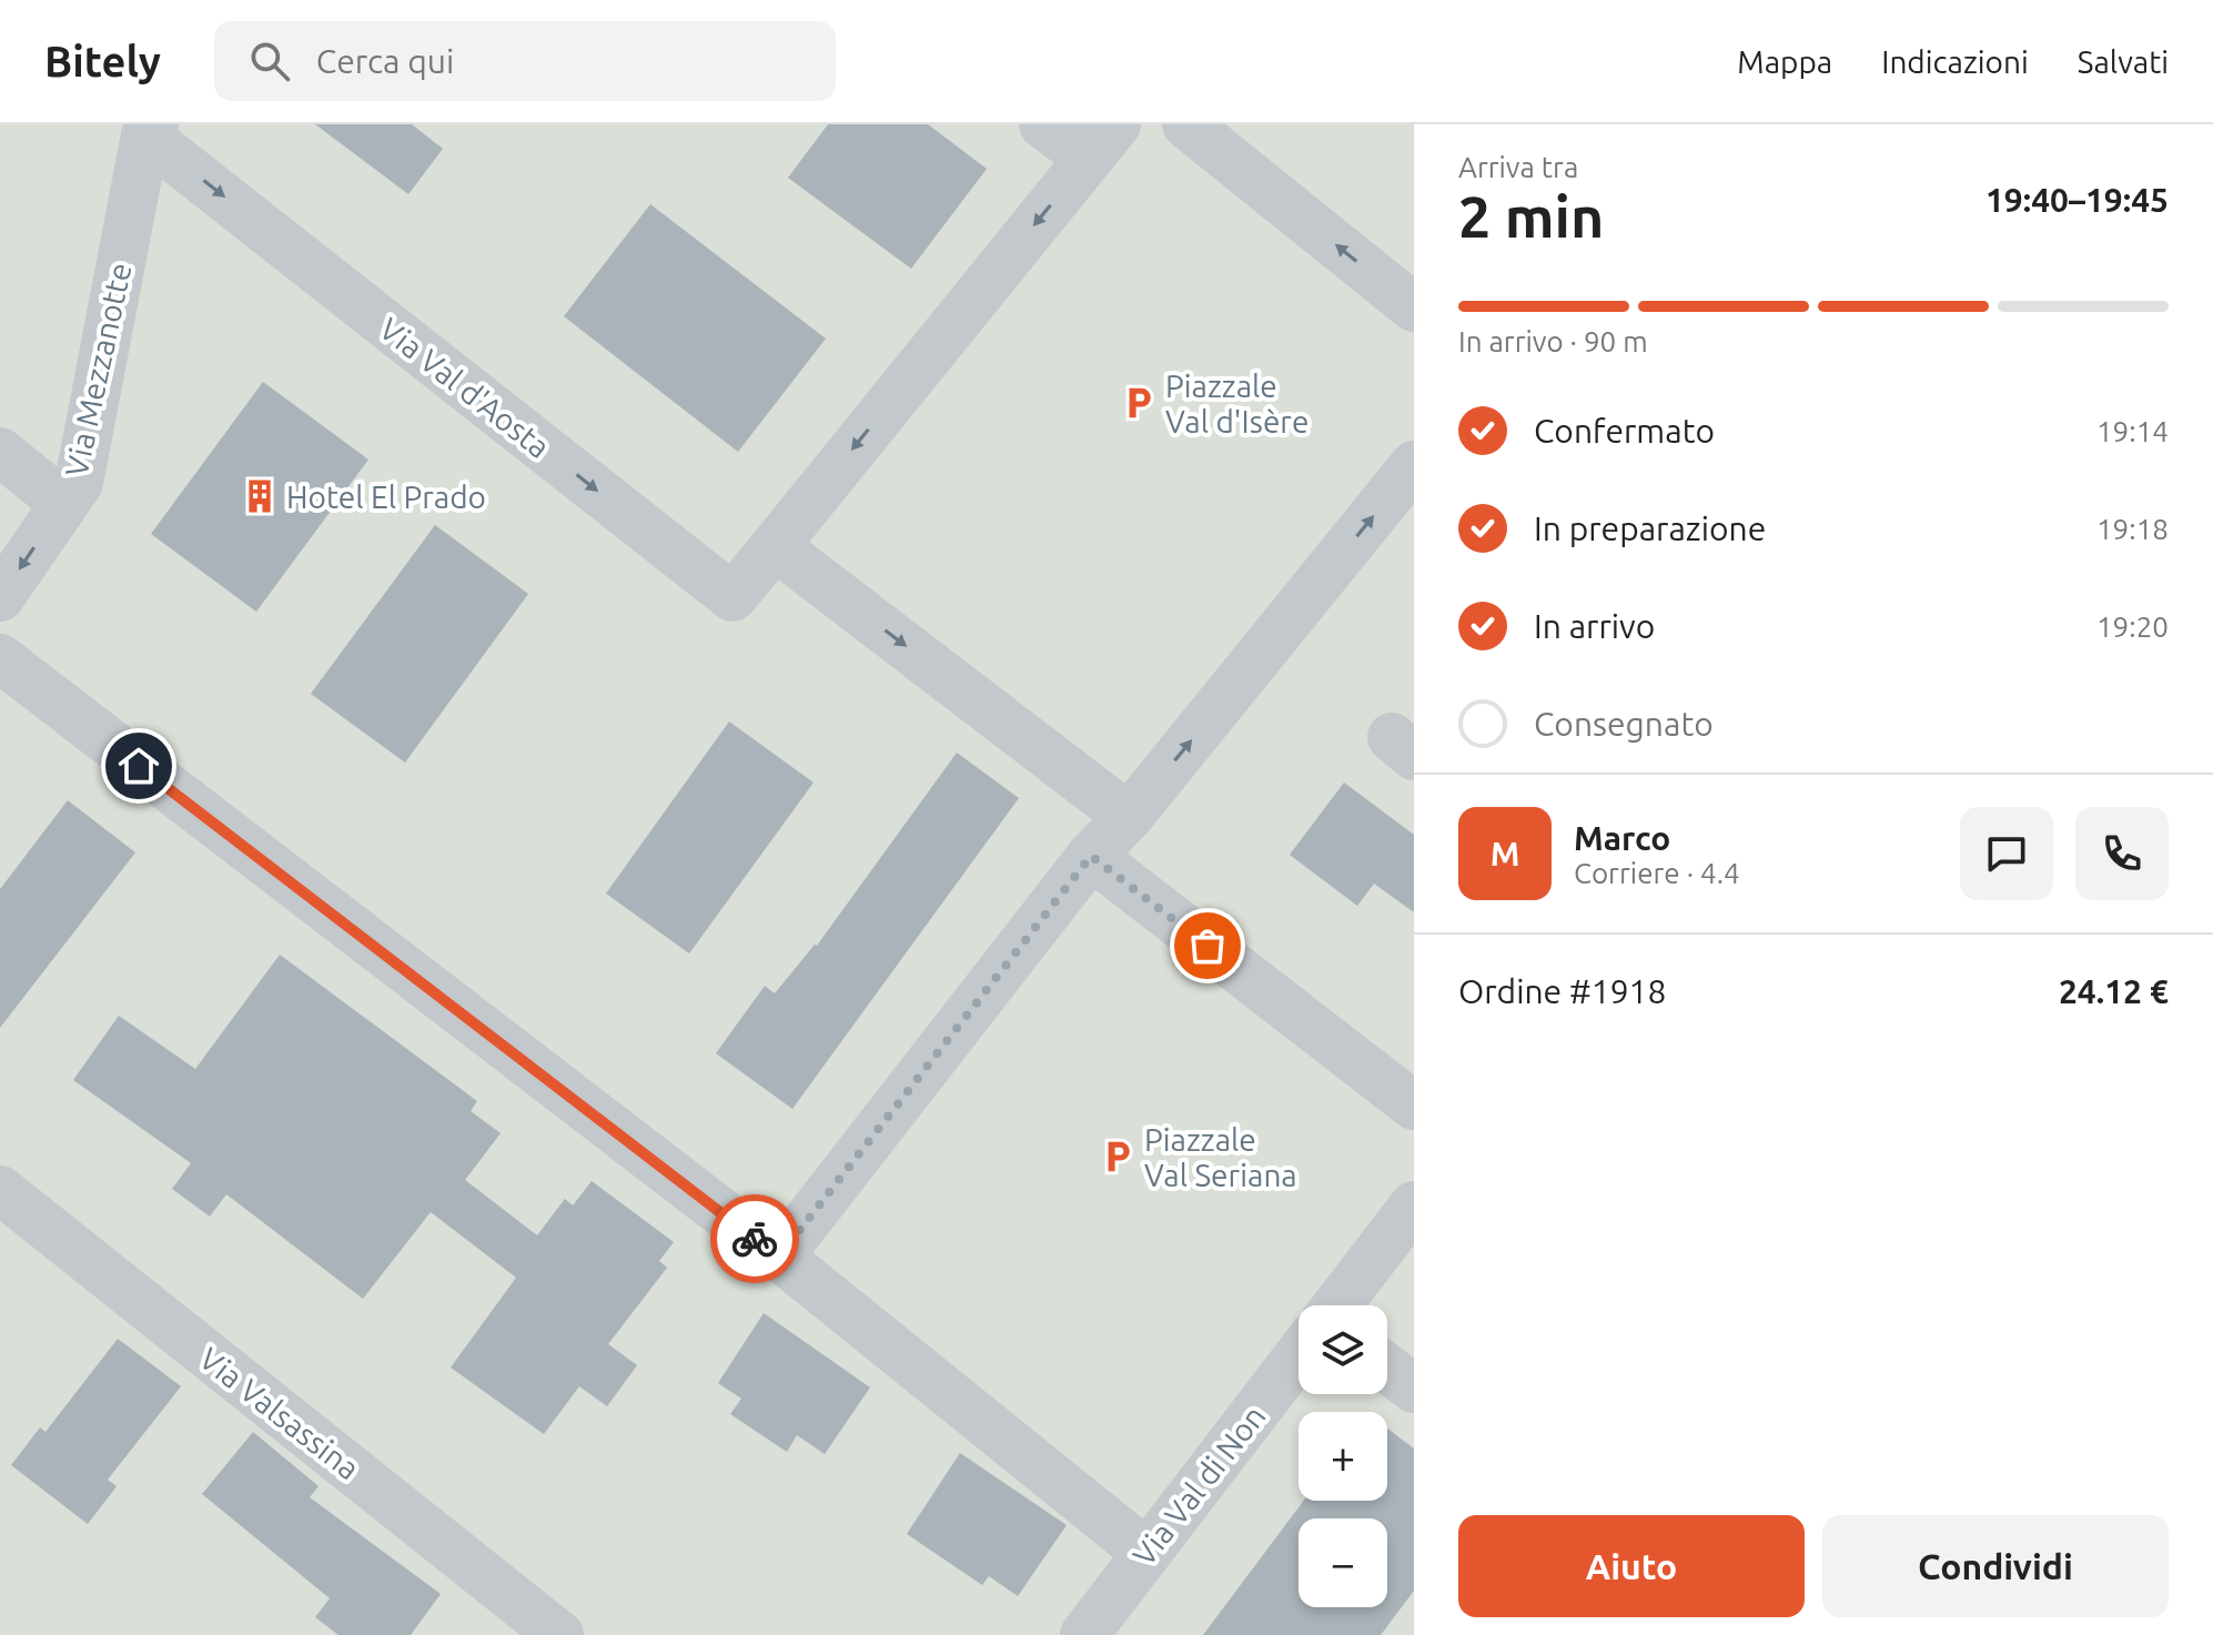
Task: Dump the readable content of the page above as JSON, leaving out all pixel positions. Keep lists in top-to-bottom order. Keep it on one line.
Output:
{"streets":{"street":["Via Mezzanotte","Via Val d'Aosta","Via Valsassina","Via Val di Non"]},"crossings":[["Via Mezzanotte","Via Val d'Aosta"]],"one_way":["Via Val d'Aosta"],"places":{"parking":["Piazzale Val d'Isère","Piazzale Val Seriana"],"building":["Hotel El Prado"]},"page":{"header":"Bitely","search":"Cerca qui","nav":["Mappa","Indicazioni","Salvati"],"heading":["2 min","Arriva tra","19:40–19:45"],"panel":["Marco","Corriere · 4.4","Ordine #1918","24.12 €"],"bar":"In arrivo · 90 m","list":[["Confermato","19:14"],["In preparazione","19:18"],["In arrivo","19:20"],"Consegnato"],"round":"M","map_buttons":["+","−"],"buttons":["Aiuto","Condividi"]}}
